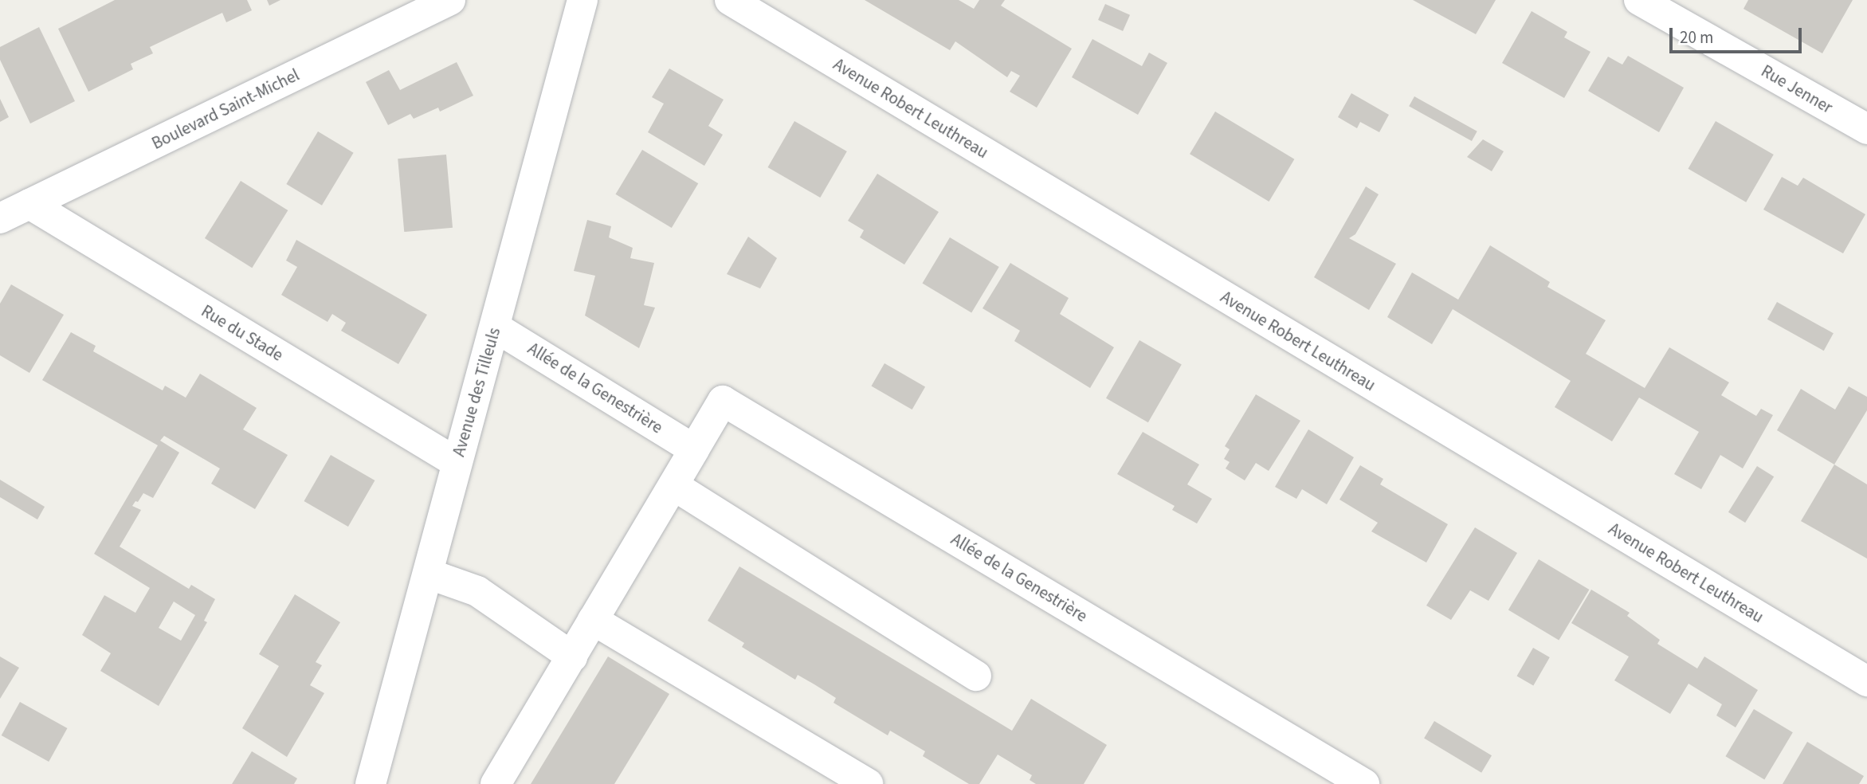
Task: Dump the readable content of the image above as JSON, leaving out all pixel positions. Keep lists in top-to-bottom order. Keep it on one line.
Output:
{"streets":{"street":["Rue Jenner","Avenue Robert Leuthreau","Boulevard Saint-Michel","Rue du Stade","Allée de la Genestrière","Avenue des Tilleuls"]},"crossings":[["Boulevard Saint-Michel","Rue du Stade"],["Rue du Stade","Avenue des Tilleuls"],["Allée de la Genestrière","Avenue des Tilleuls"]],"scale_bar":"20 m"}
